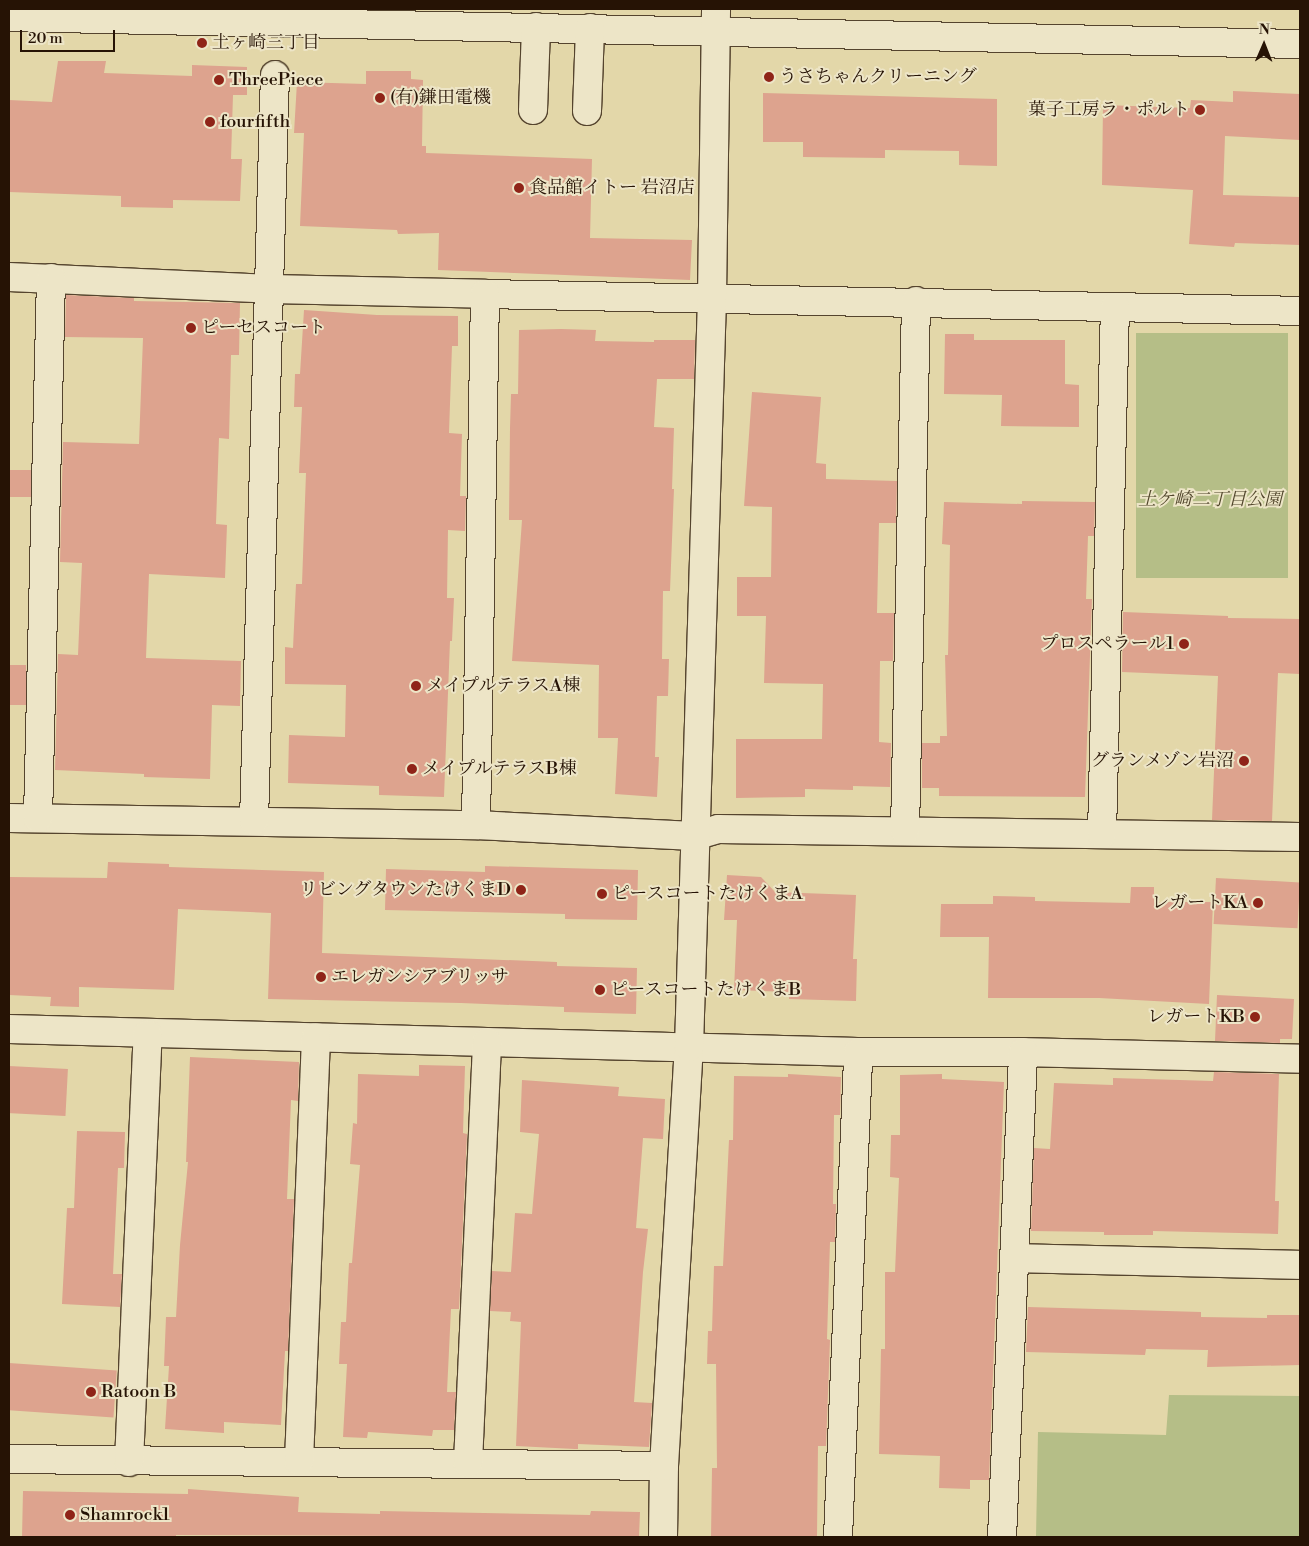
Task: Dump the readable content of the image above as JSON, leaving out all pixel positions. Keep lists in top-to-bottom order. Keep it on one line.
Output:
{"parks":["土ケ崎二丁目公園"],"places":["土ヶ崎三丁目","うさちゃんクリーニング","ThreePiece","(有)鎌田電機","菓子工房ラ・ポルト","fourfifth","食品館イトー 岩沼店","ピーセスコート","プロスペラール1","メイプルテラスA棟","グランメゾン岩沼","メイプルテラスB棟","リビングタウンたけくまD","ピースコートたけくまA","レガートKA","エレガンシアブリッサ","ピースコートたけくまB","レガートKB","Ratoon B","Shamrock1"],"scale_bar":"20 m","north":"top"}
